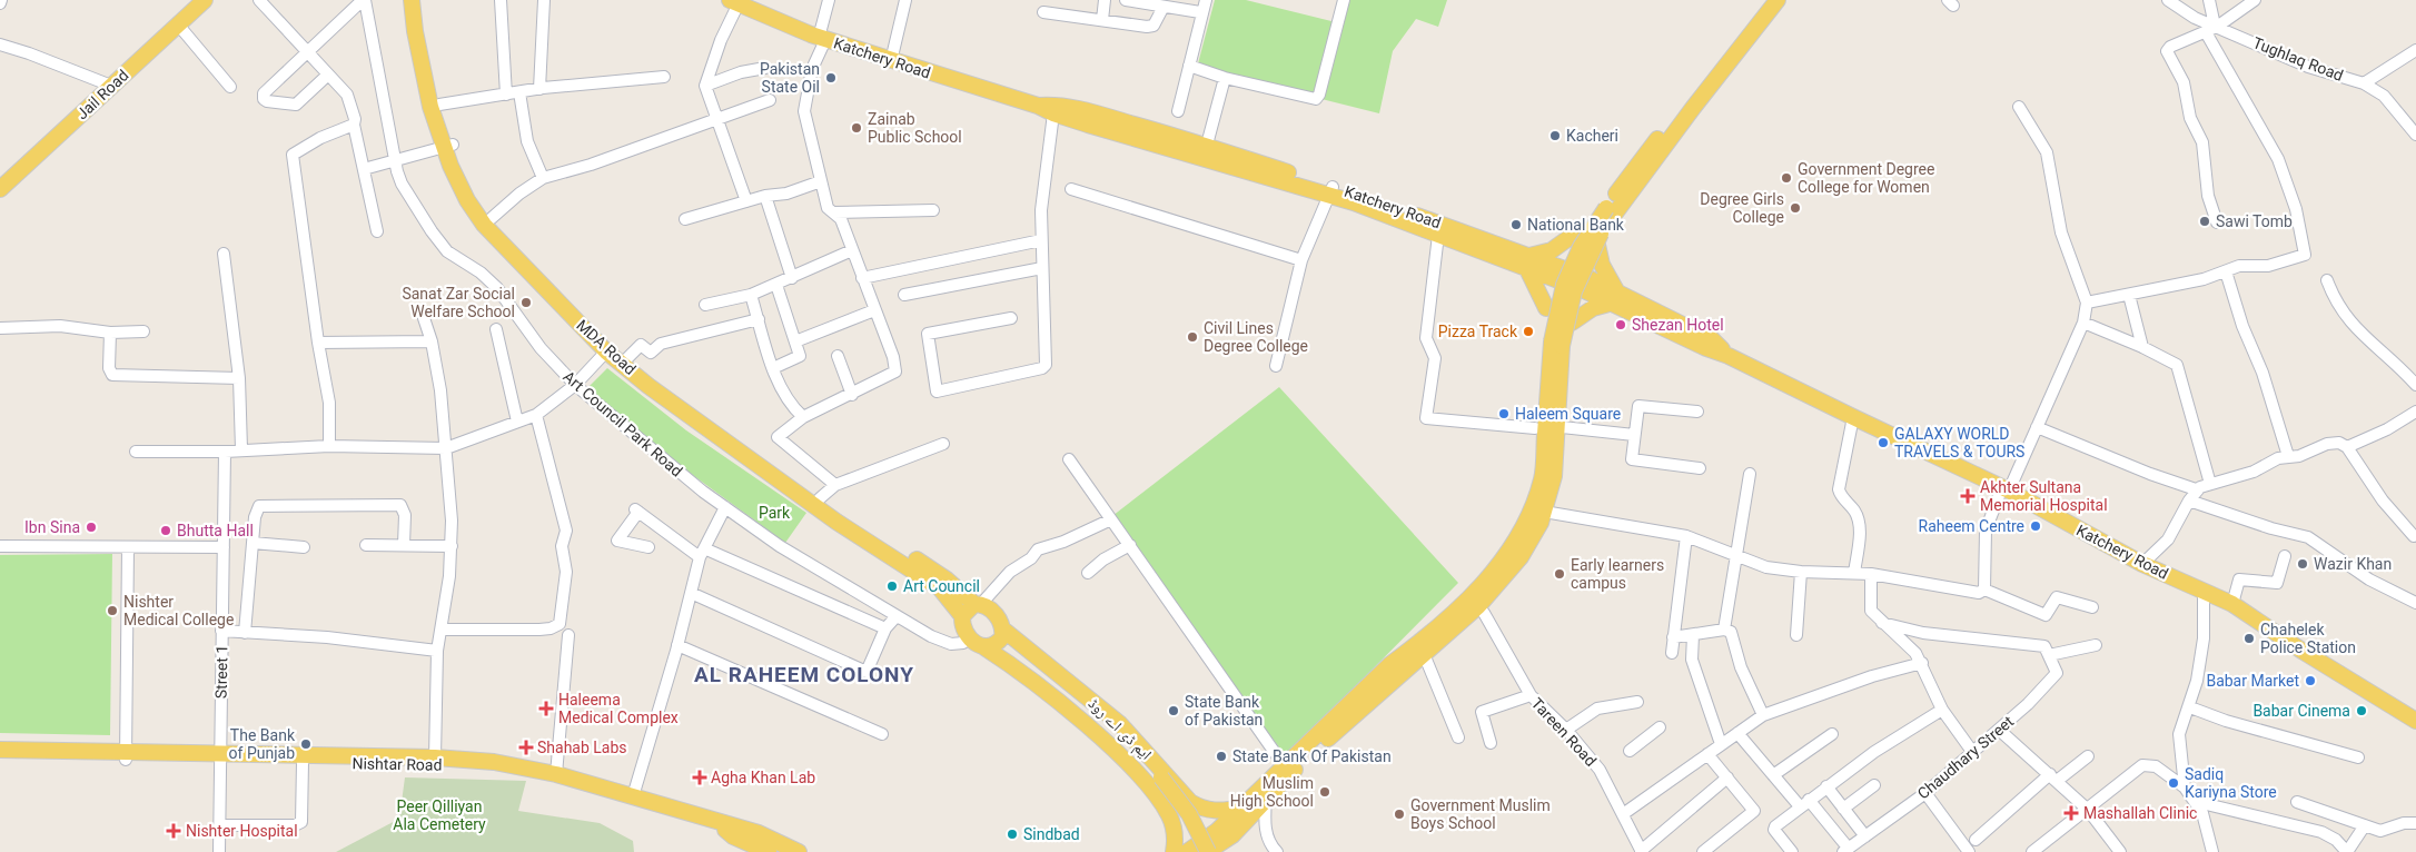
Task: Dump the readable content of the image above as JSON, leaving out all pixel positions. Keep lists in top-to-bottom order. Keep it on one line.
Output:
{"streets":{"main road":["Katchery Road","Jail Road","MDA Road","ایم ڈی اے روڈ","Nishtar Road"],"street":["Tughlaq Road","Art Council Park Road","Street 1","Tareen Road","Chaudhary Street"]},"crossings":[["MDA Road","Art Council Park Road"],["MDA Road","ایم ڈی اے روڈ"],["Art Council Park Road","ایم ڈی اے روڈ"],["Street 1","Nishtar Road"]],"districts":["AL RAHEEM COLONY"],"parks":["Park","Peer Qilliyan Ala Cemetery"],"places":{"other":["Pakistan State Oil","Zainab Public School","Kacheri","Government Degree College for Women","Degree Girls College","Sawi Tomb","National Bank","Sanat Zar Social Welfare School","Shezan Hotel","Pizza Track","Civil Lines Degree College","Haleem Square","GALAXY WORLD TRAVELS & TOURS","Raheem Centre","Ibn Sina","Bhutta Hall","Wazir Khan","Early learners campus","Art Council","Nishter Medical College","Chahelek Police Station","Babar Market","State Bank of Pakistan","Babar Cinema","The Bank of Punjab","State Bank Of Pakistan","Sadiq Kariyna Store","Muslim High School","Government Muslim Boys School","Sindbad"],"health":["Akhter Sultana Memorial Hospital","Haleema Medical Complex","Shahab Labs","Agha Khan Lab","Mashallah Clinic","Nishter Hospital"]}}
